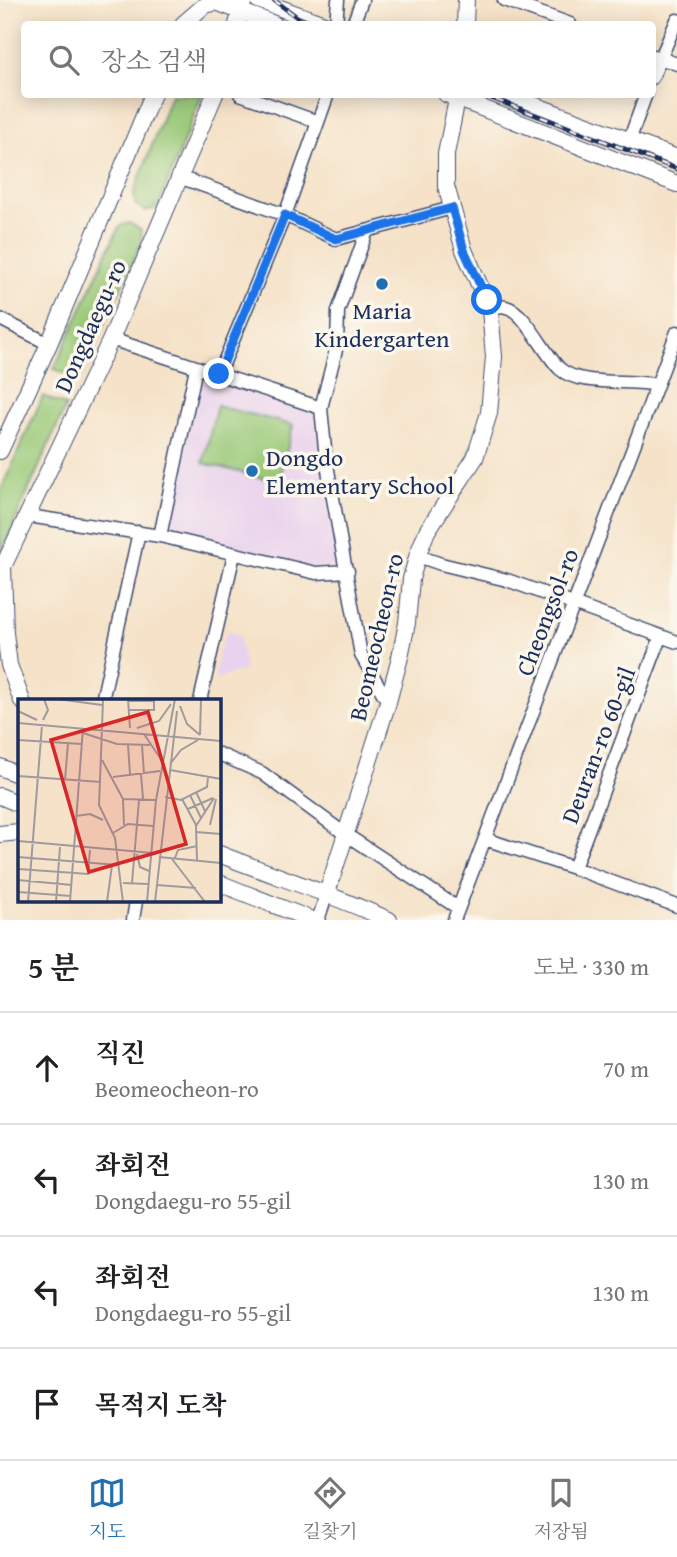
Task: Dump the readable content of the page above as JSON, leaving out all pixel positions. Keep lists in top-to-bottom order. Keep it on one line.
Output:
{"streets":{"main road":["Dongdaegu-ro","Beomeocheon-ro"],"street":["Cheongsol-ro","Deuran-ro 60-gil"]},"places":["Maria Kindergarten","Dongdo Elementary School"],"page":{"search":"장소 검색","heading":["5 분","도보 · 330 m"],"list":[["직진","Beomeocheon-ro","70 m"],["좌회전","Dongdaegu-ro 55-gil","130 m"],["좌회전","Dongdaegu-ro 55-gil","130 m"],"목적지 도착"],"nav":["지도","길찾기","저장됨"]}}
